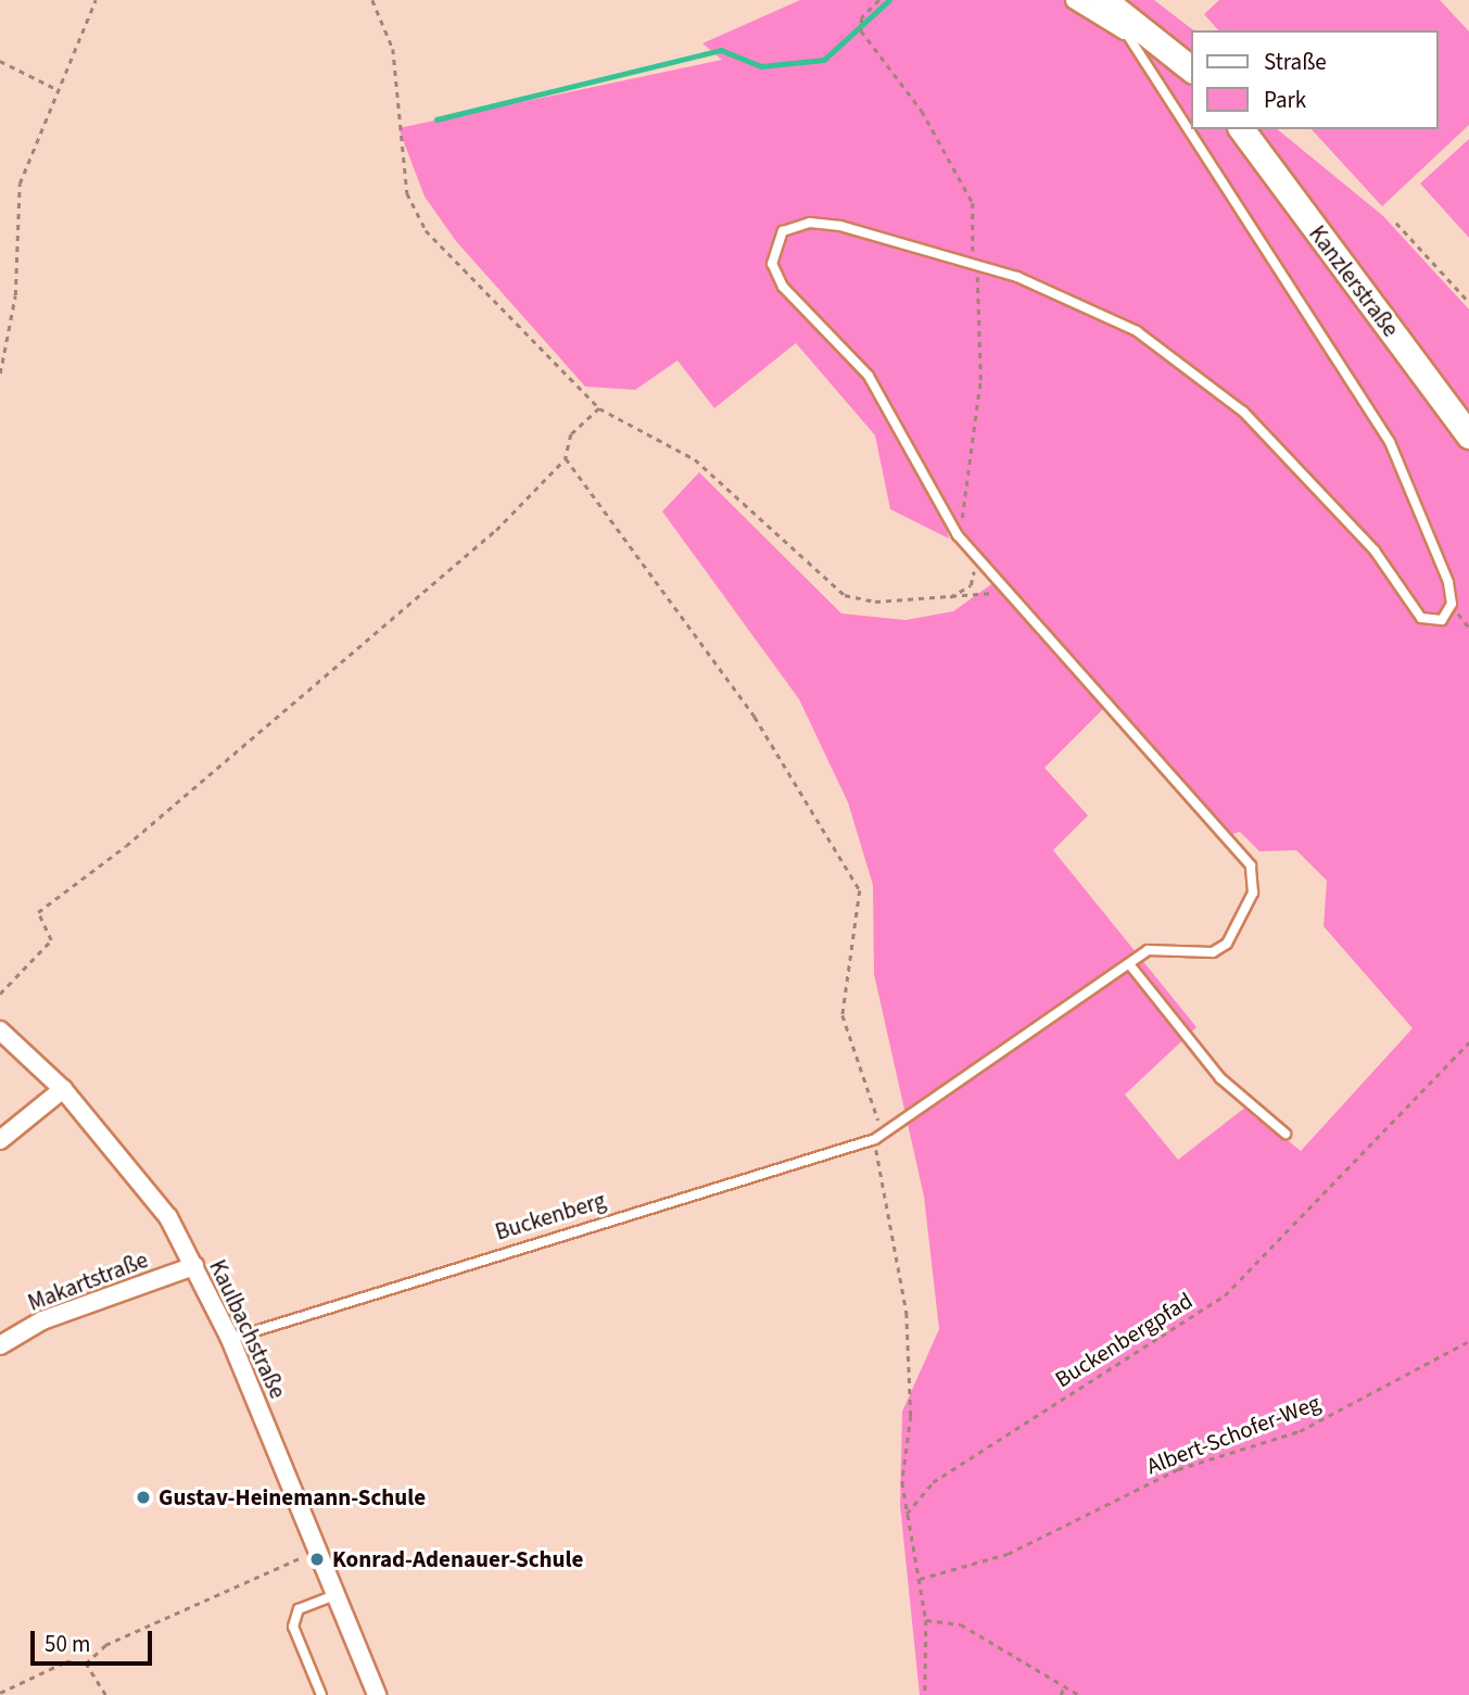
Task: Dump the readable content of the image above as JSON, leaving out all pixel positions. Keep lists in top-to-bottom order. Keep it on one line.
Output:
{"streets":{"main road":["Kanzlerstraße"],"street":["Makartstraße","Kaulbachstraße"],"lane":["Buckenberg"],"path":["Buckenbergpfad","Albert-Schofer-Weg"]},"crossings":[["Buckenberg","Kaulbachstraße"],["Makartstraße","Kaulbachstraße"]],"places":["Gustav-Heinemann-Schule","Konrad-Adenauer-Schule"],"legend":["Straße","Park"],"scale_bar":"50 m"}
